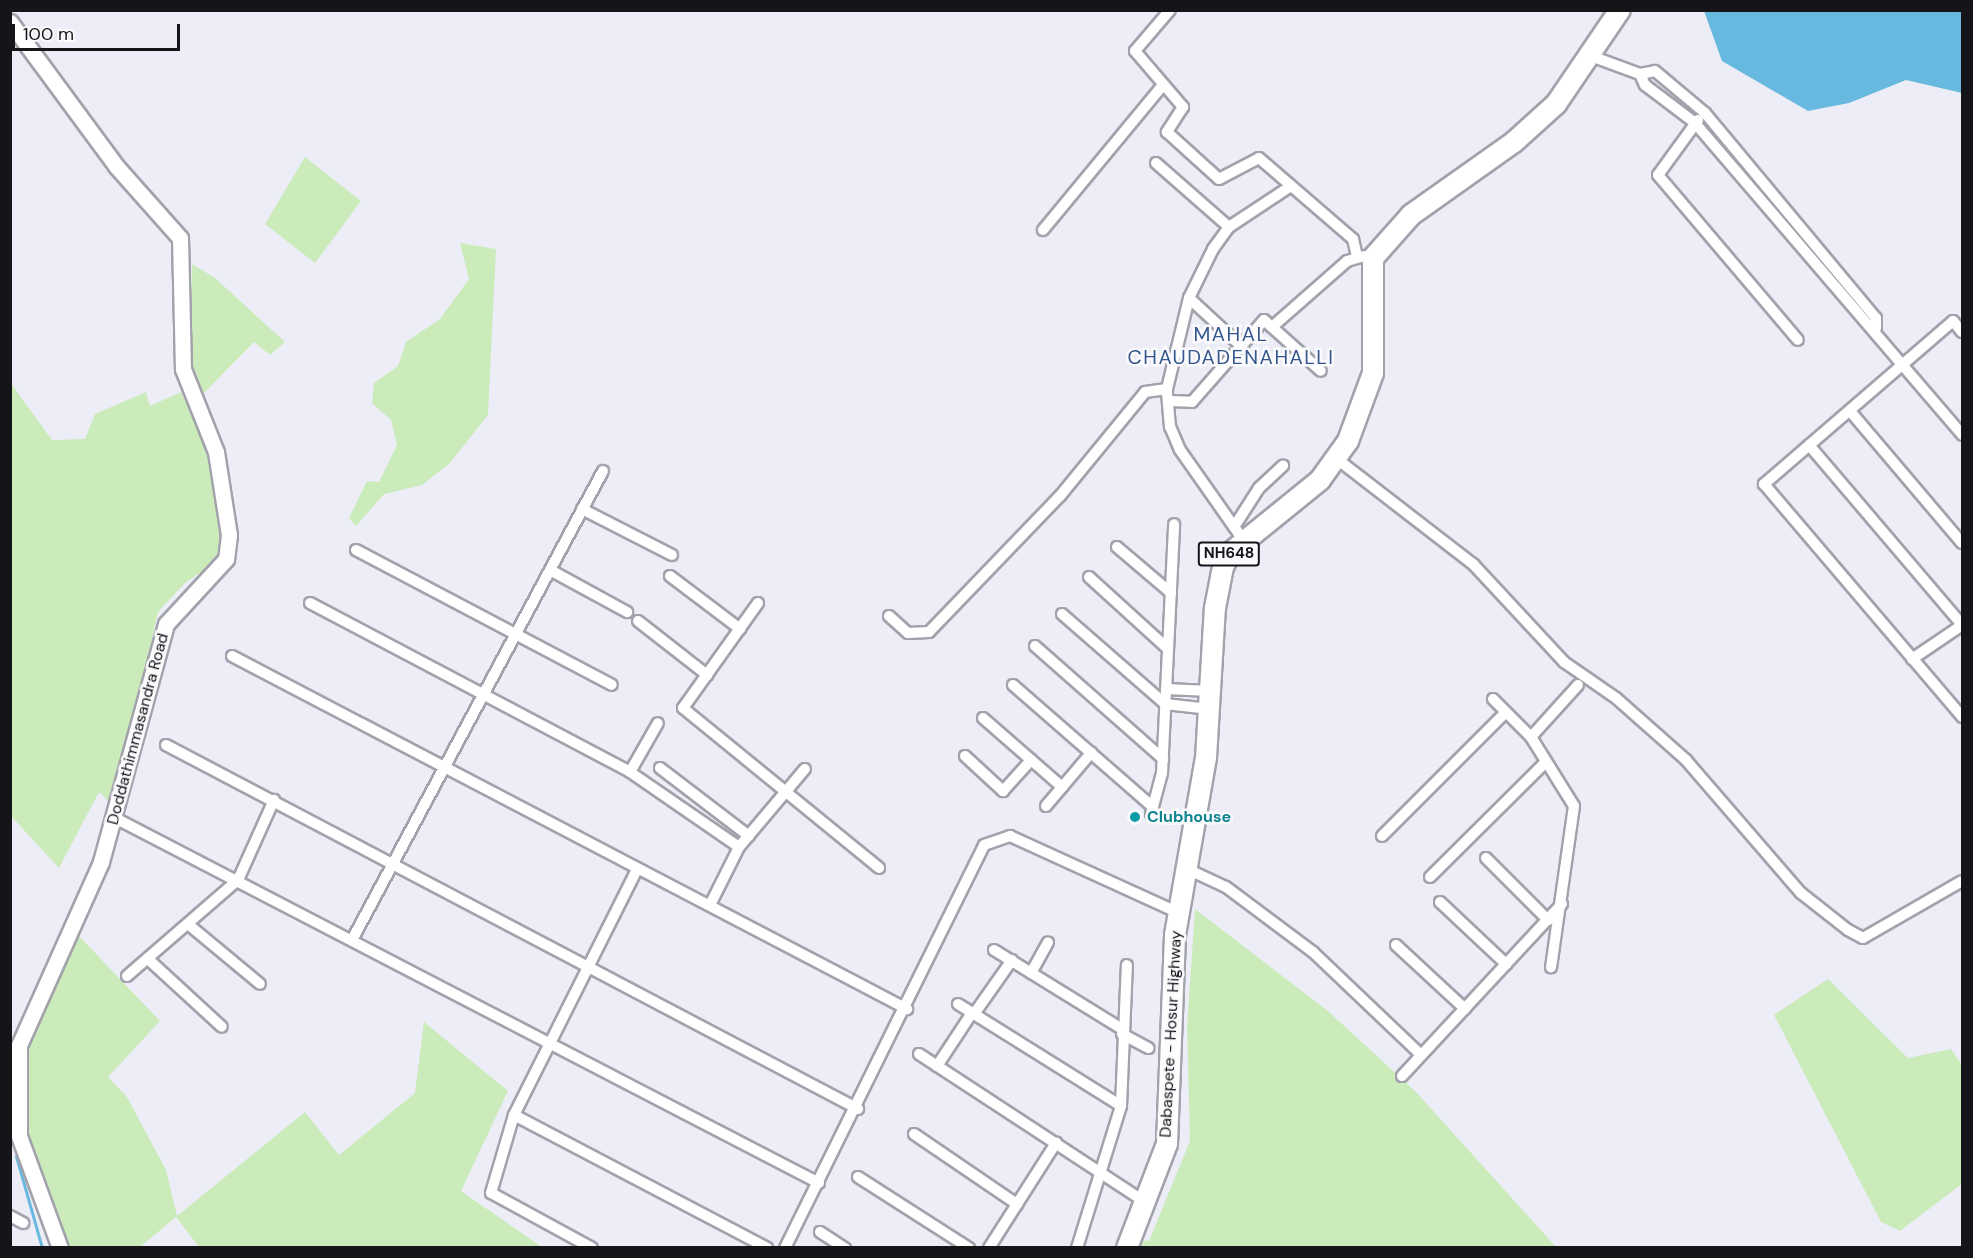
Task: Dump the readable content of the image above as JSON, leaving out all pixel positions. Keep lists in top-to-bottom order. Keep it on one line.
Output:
{"streets":{"highway":["NH648","Dabaspete - Hosur Highway"],"street":["Doddathimmasandra Road"]},"districts":["MAHAL CHAUDADENAHALLI"],"places":["Clubhouse"],"scale_bar":"100 m"}
